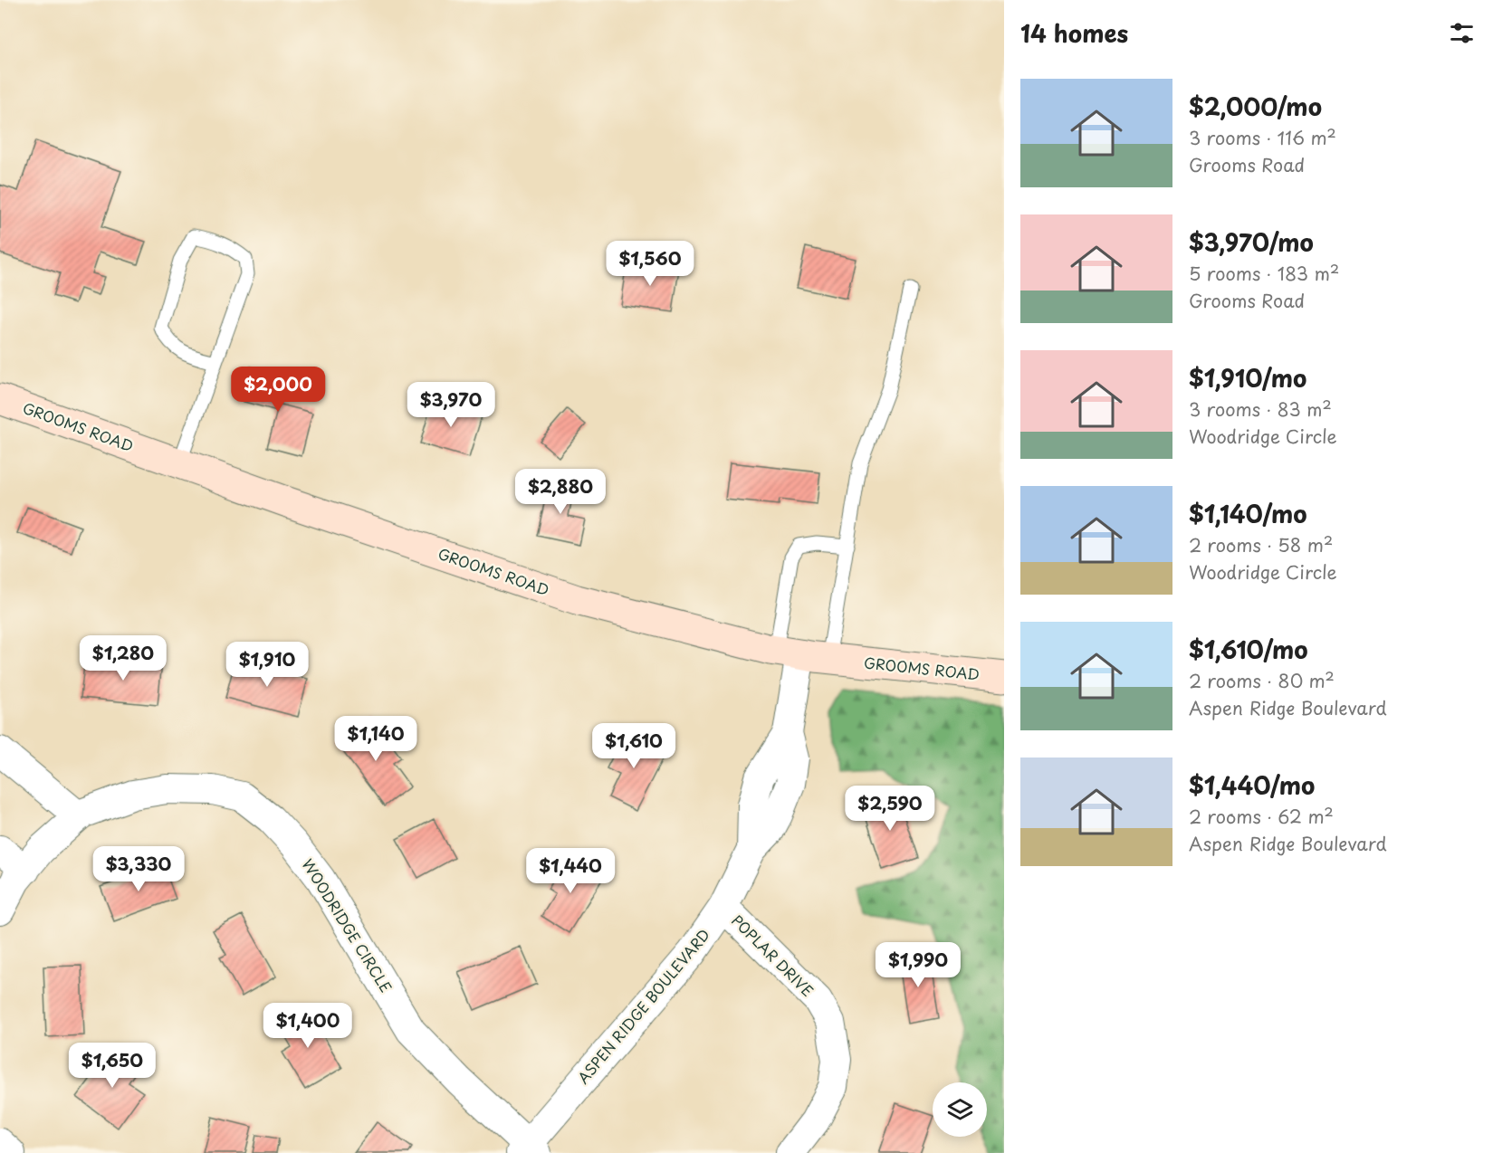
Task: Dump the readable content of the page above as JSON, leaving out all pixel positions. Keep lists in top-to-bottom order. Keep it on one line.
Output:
{"streets":{"street":["GROOMS ROAD","WOODRIDGE CIRCLE","POPLAR DRIVE","ASPEN RIDGE BOULEVARD"]},"crossings":[["GROOMS ROAD","ASPEN RIDGE BOULEVARD"],["WOODRIDGE CIRCLE","ASPEN RIDGE BOULEVARD"],["POPLAR DRIVE","ASPEN RIDGE BOULEVARD"]],"page":{"heading":"14 homes","list":[{"name":"$2,000/mo","note":"3 rooms · 116 m² · Grooms Road"},{"name":"$3,970/mo","note":"5 rooms · 183 m² · Grooms Road"},{"name":"$1,910/mo","note":"3 rooms · 83 m² · Woodridge Circle"},{"name":"$1,140/mo","note":"2 rooms · 58 m² · Woodridge Circle"},{"name":"$1,610/mo","note":"2 rooms · 80 m² · Aspen Ridge Boulevard"},{"name":"$1,440/mo","note":"2 rooms · 62 m² · Aspen Ridge Boulevard"}],"price":["$1,560","$2,000","$3,970","$2,880","$1,280","$1,910","$1,140","$1,610","$2,590","$3,330","$1,440","$1,990","$1,400","$1,650"]}}
